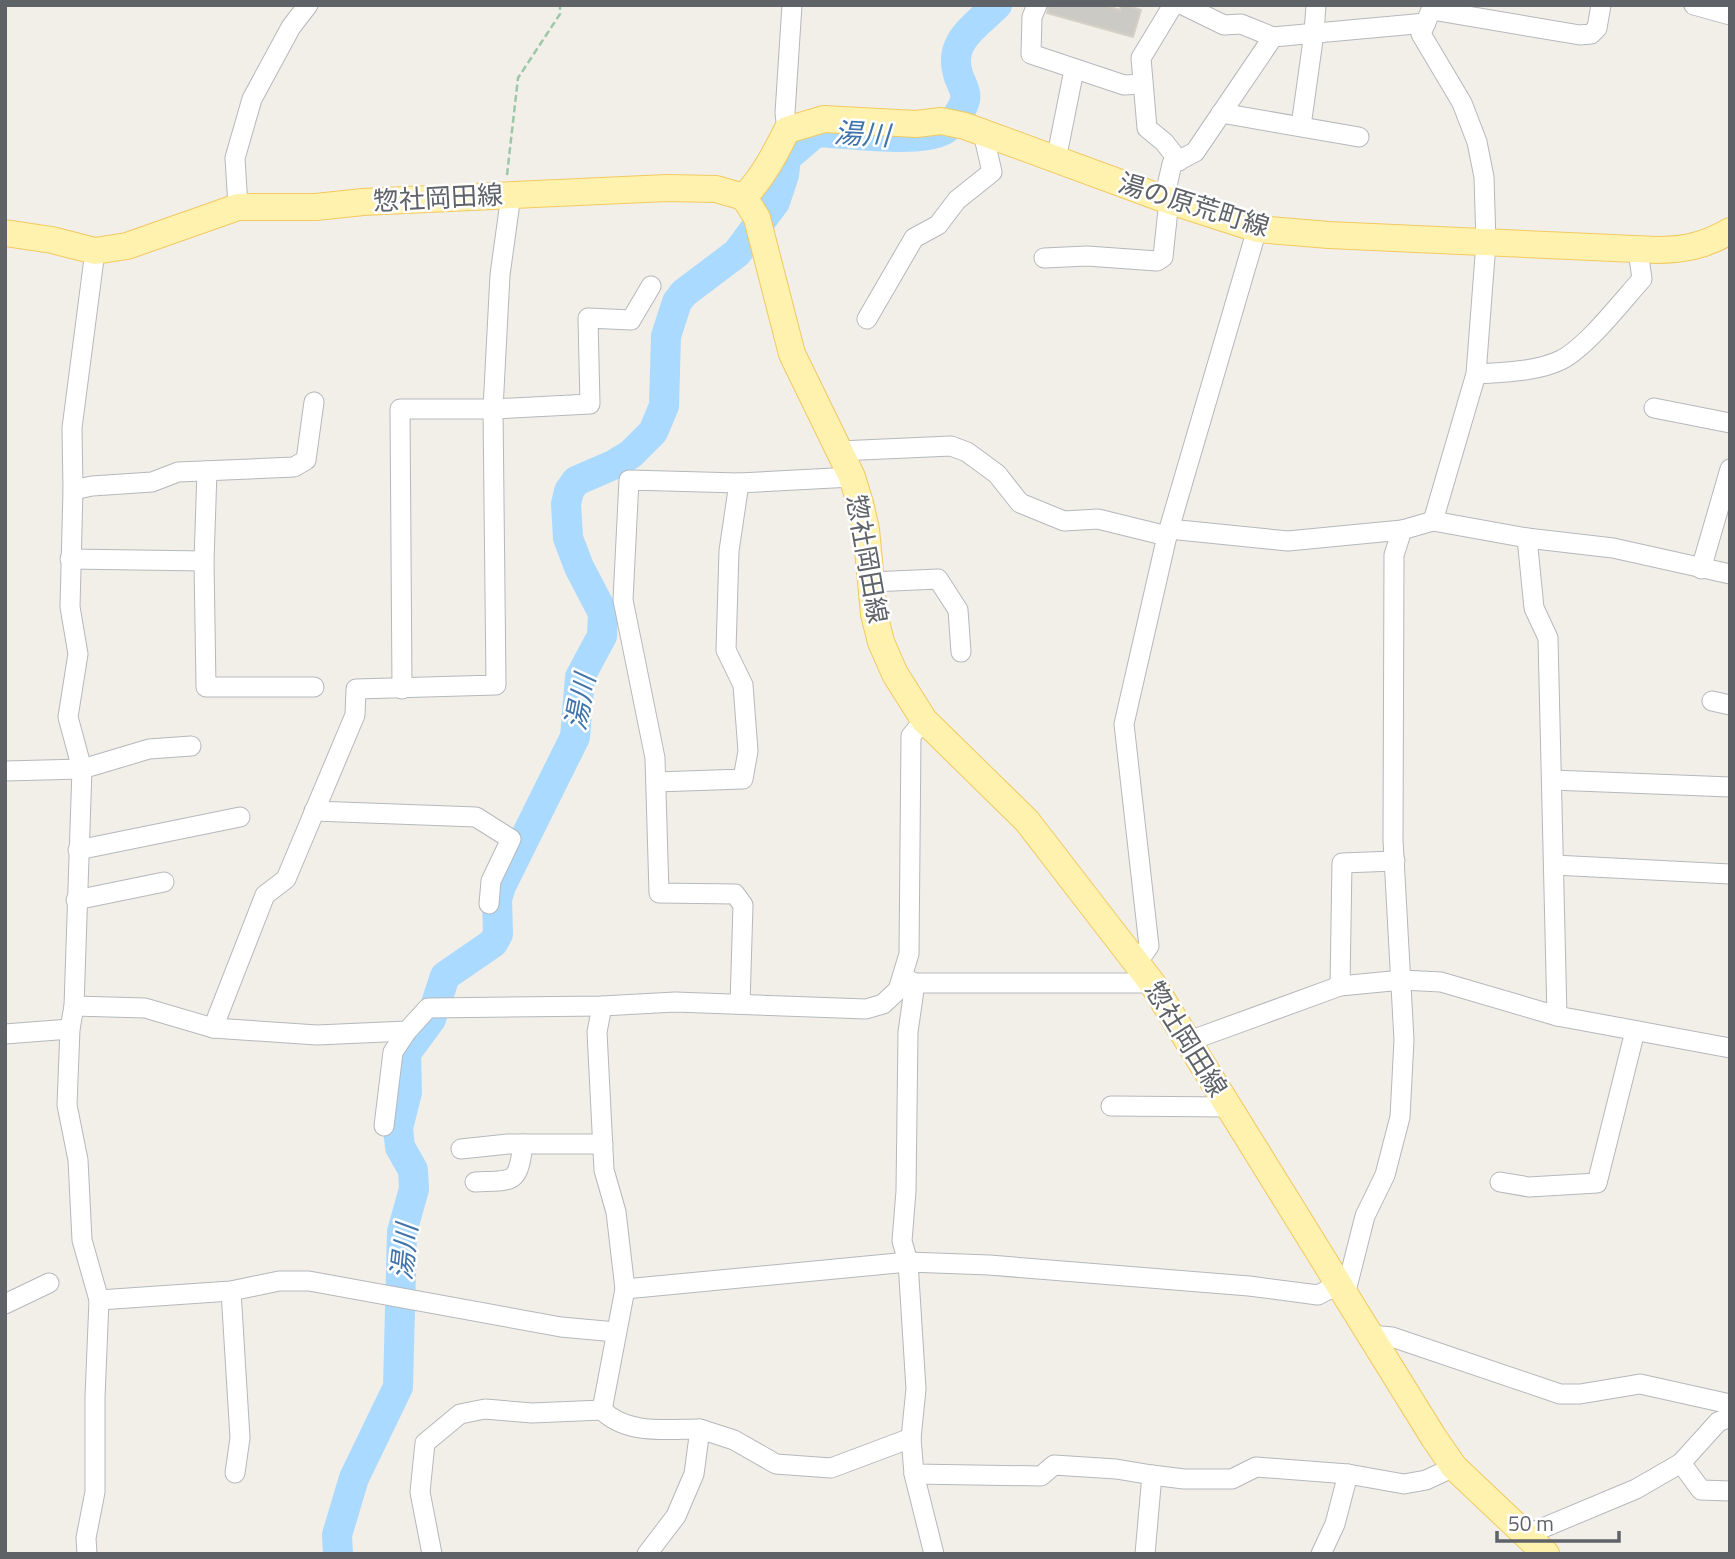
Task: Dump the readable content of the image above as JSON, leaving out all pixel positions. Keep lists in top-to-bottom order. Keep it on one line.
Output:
{"streets":{"main road":["惣社岡田線","湯の原荒町線"]},"water":["湯川"],"scale_bar":"50 m"}
